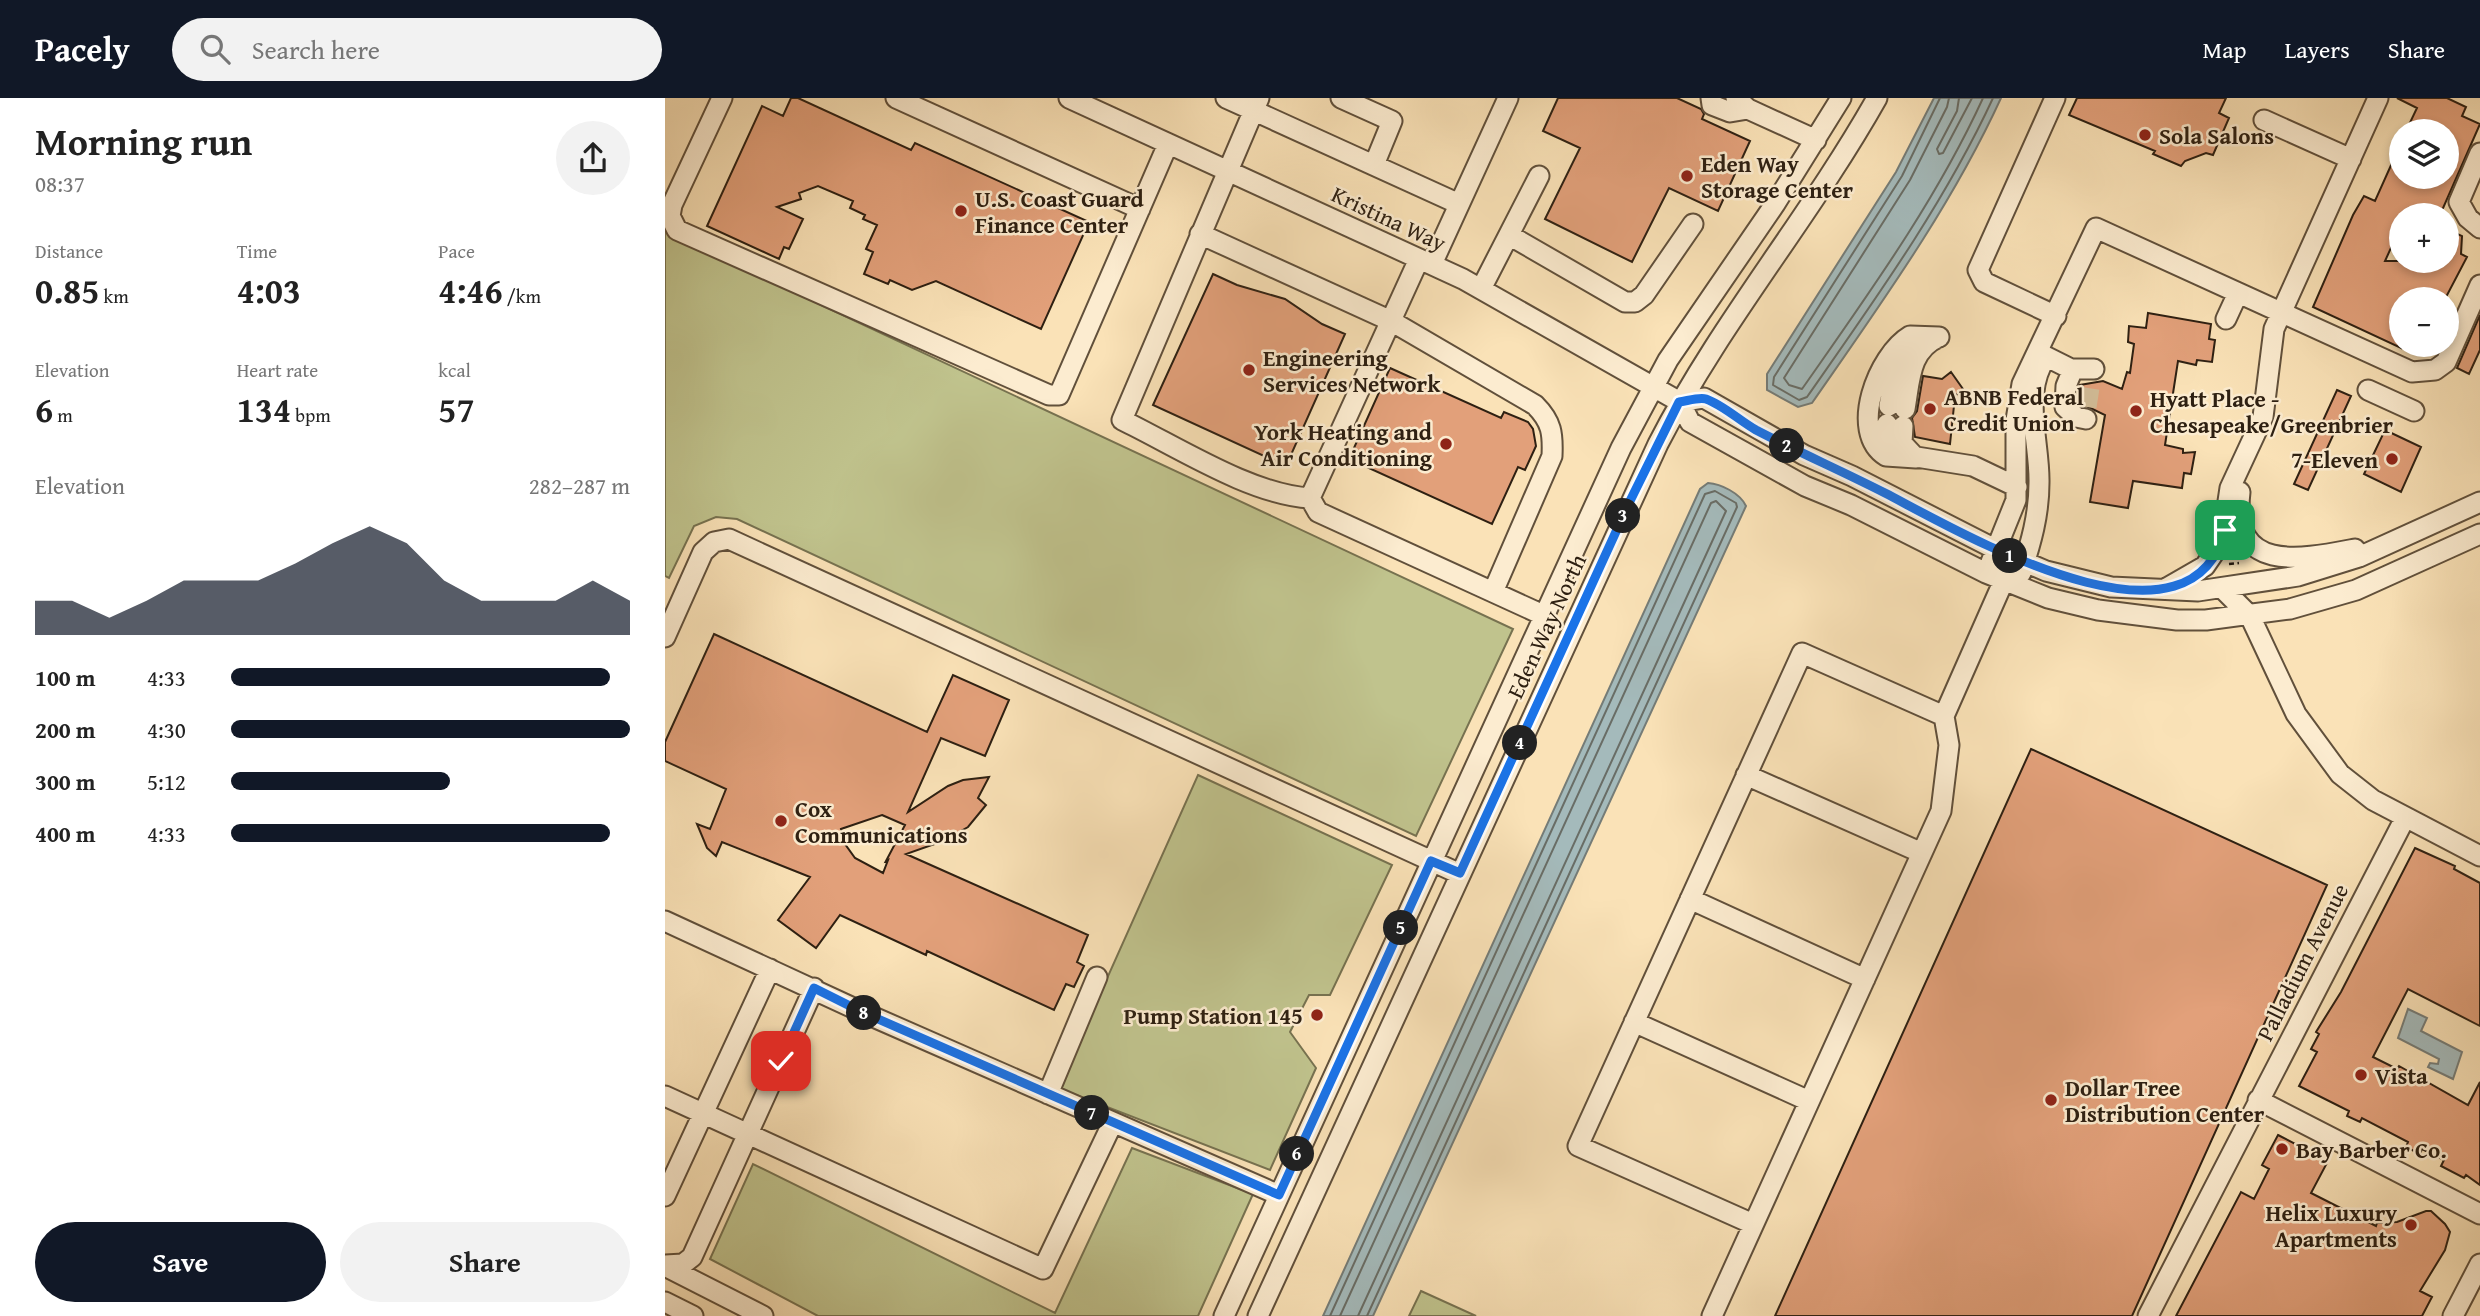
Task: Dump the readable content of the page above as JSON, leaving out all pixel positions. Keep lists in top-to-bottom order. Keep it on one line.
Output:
{"streets":{"street":["Kristina Way","Eden Way North","Palladium Avenue"]},"crossings":[["Kristina Way","Eden Way North"]],"places":["Sola Salons","Eden Way Storage Center","U.S. Coast Guard Finance Center","Engineering Services Network","ABNB Federal Credit Union","Hyatt Place - Chesapeake/Greenbrier","York Heating and Air Conditioning","7-Eleven","Cox Communications","Pump Station 145","Vista","Dollar Tree Distribution Center","Bay Barber Co.","Helix Luxury Apartments"],"page":{"header":"Pacely","search":"Search here","nav":["Map","Layers","Share"],"heading":["Morning run","08:37"],"map_buttons":["+","−"],"stats":[["Distance","0.85 km"],["Time","4:03"],["Pace","4:46 /km"],["Elevation","6 m"],["Heart rate","134 bpm"],["kcal","57"]],"pins":["2","3","1","4","5","8","7","6"],"chart":["Elevation","282–287 m"],"list":[{"name":"100 m","note":"4:33"},{"name":"200 m","note":"4:30"},{"name":"300 m","note":"5:12"},{"name":"400 m","note":"4:33"}],"buttons":["Save","Share"]}}
